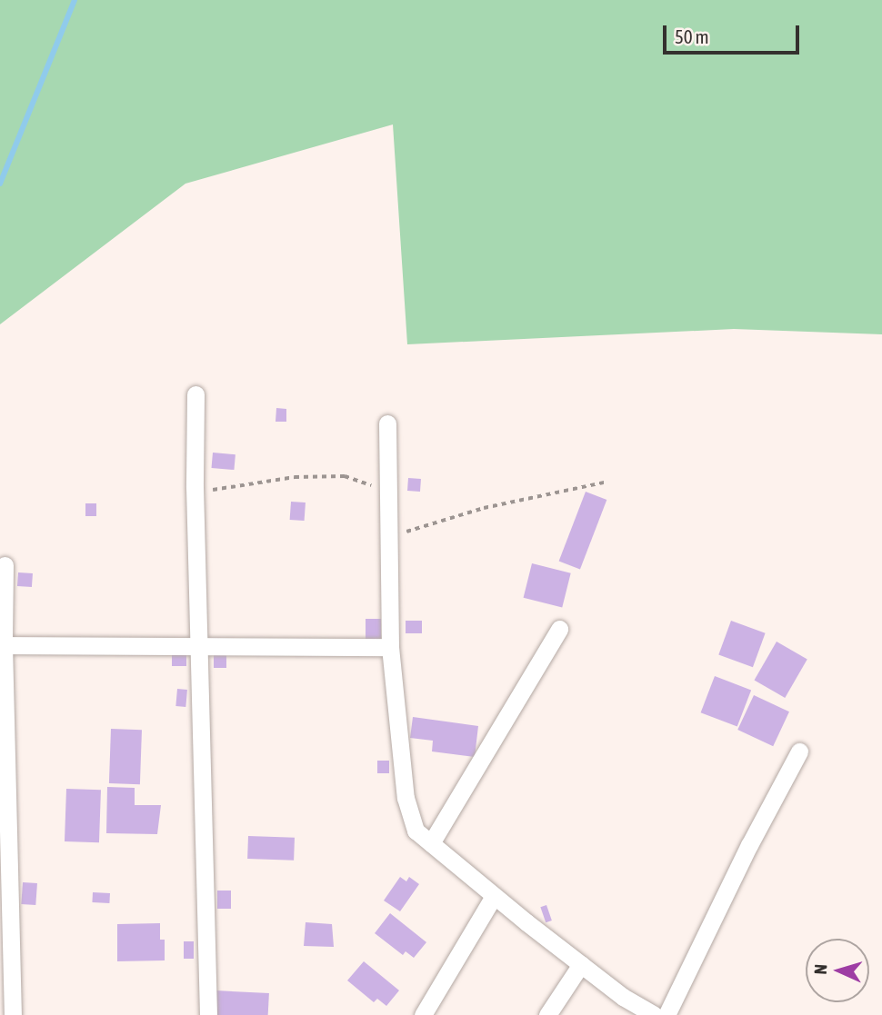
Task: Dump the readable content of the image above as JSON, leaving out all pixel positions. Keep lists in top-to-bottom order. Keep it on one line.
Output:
{"scale_bar":"50 m","north":"left"}
